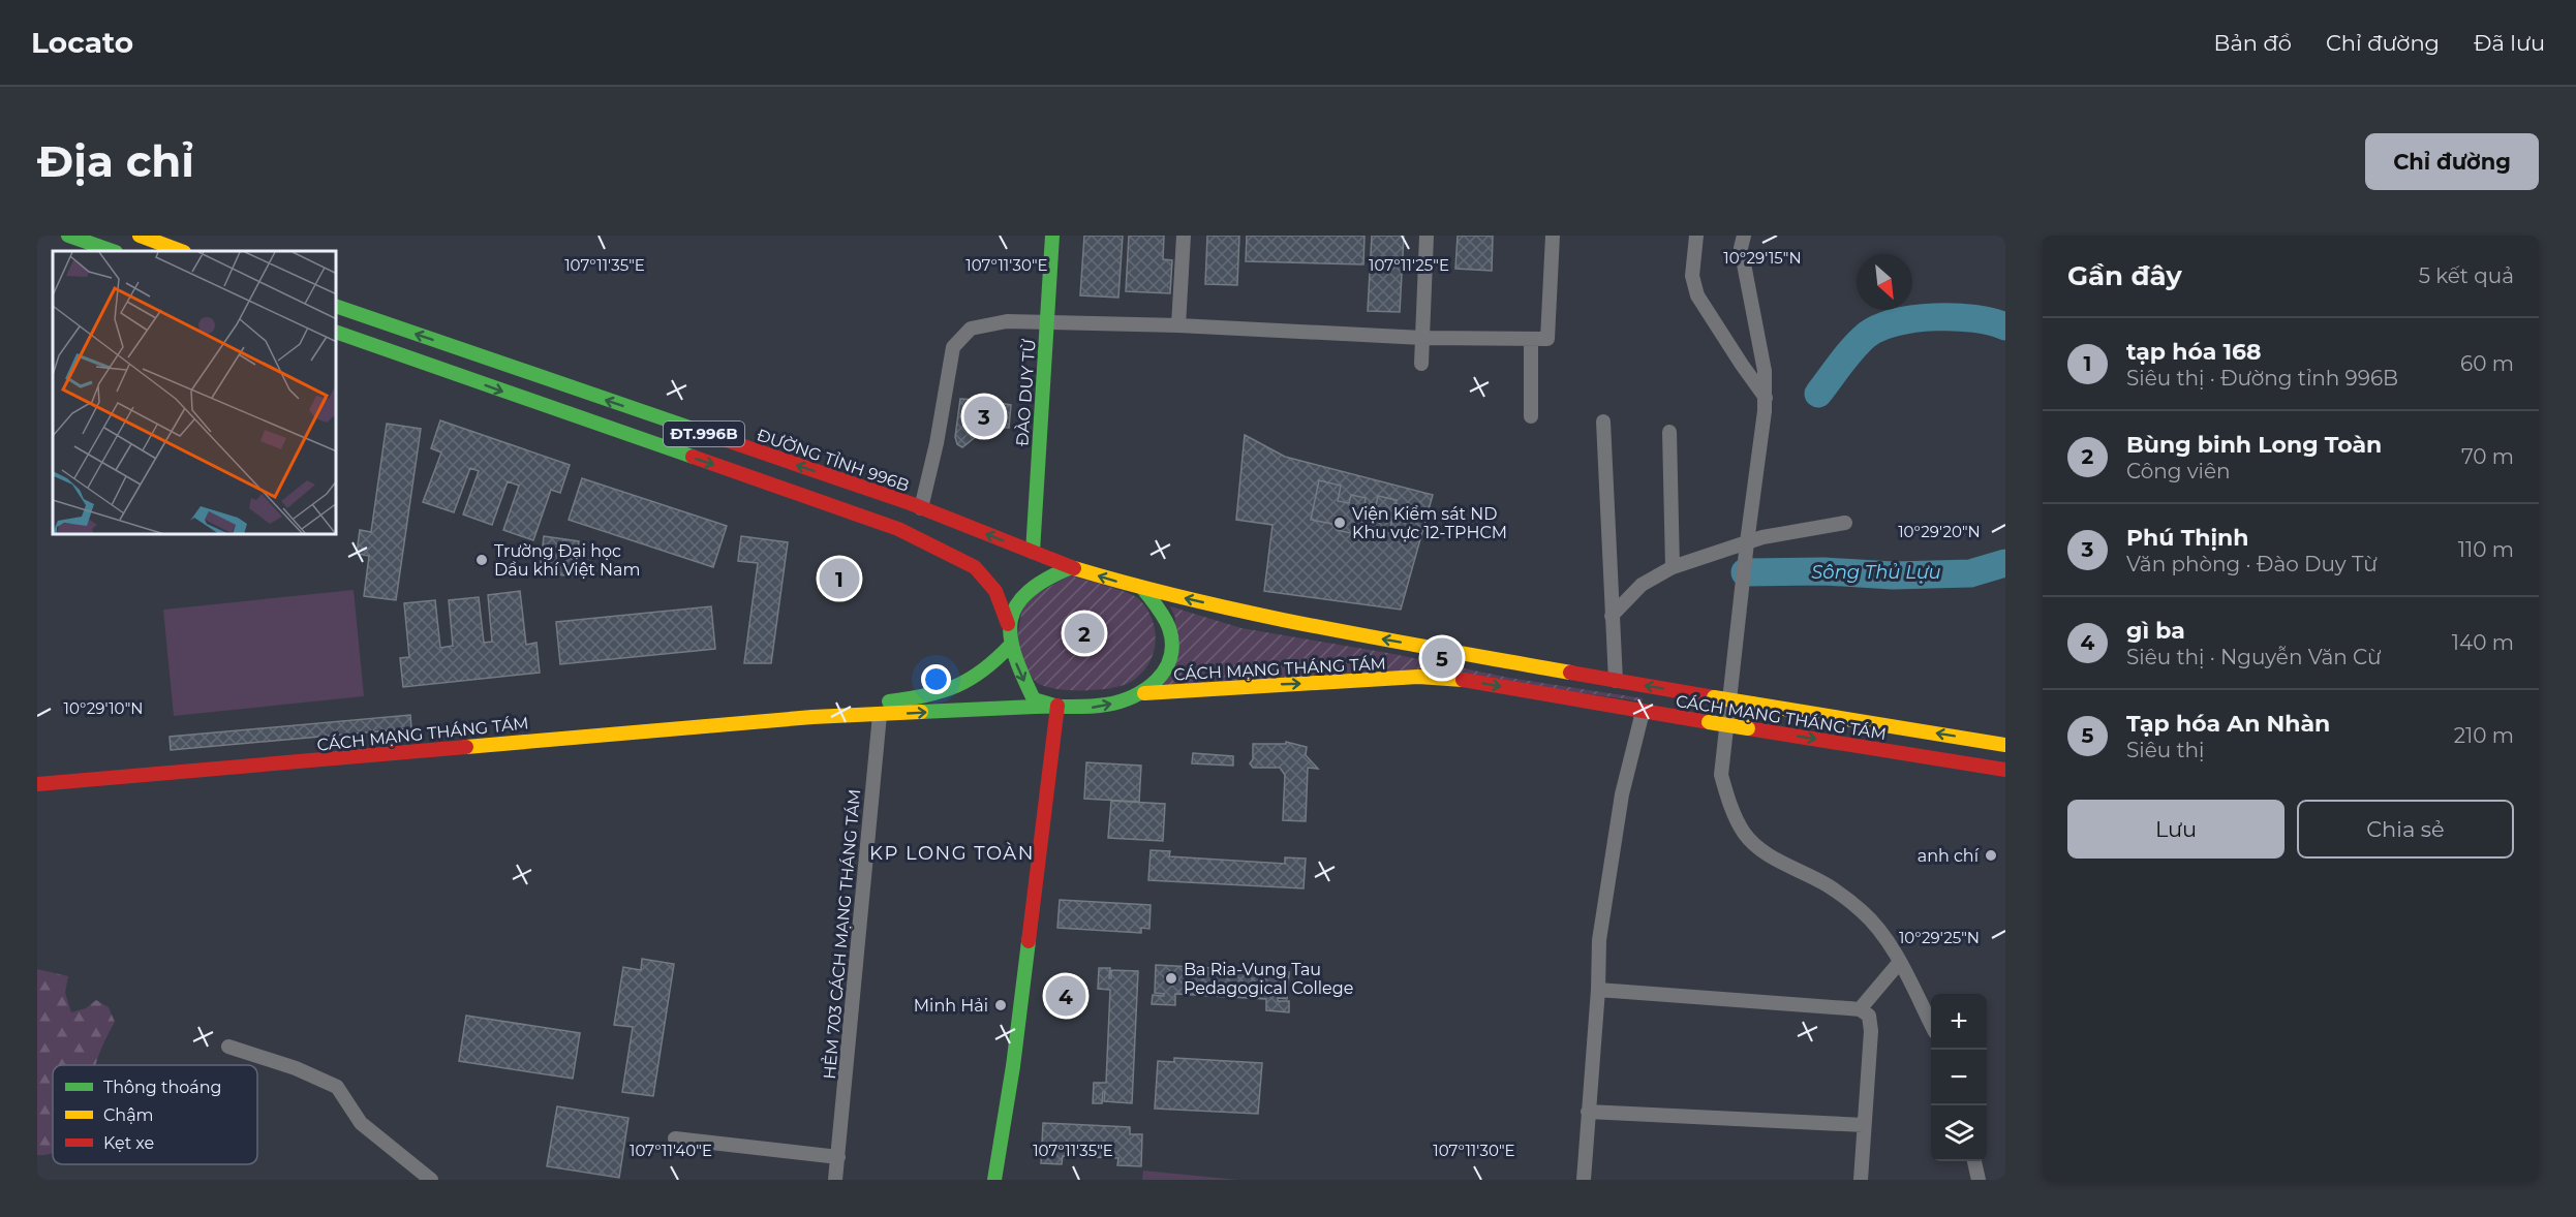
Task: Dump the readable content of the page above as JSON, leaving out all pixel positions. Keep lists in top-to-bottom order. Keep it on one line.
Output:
{"streets":{"main road":["ĐÀO DUY TỪ","ĐT.996B","ĐƯỜNG TỈNH 996B","CÁCH MẠNG THÁNG TÁM"],"street":["HẺM 703 CÁCH MẠNG THÁNG TÁM"]},"crossings":[["ĐÀO DUY TỪ","ĐƯỜNG TỈNH 996B"],["ĐT.996B","ĐƯỜNG TỈNH 996B"],["ĐT.996B","CÁCH MẠNG THÁNG TÁM"],["ĐƯỜNG TỈNH 996B","CÁCH MẠNG THÁNG TÁM"],["CÁCH MẠNG THÁNG TÁM","HẺM 703 CÁCH MẠNG THÁNG TÁM"]],"districts":["KP LONG TOÀN"],"water":["Sông Thủ Lựu"],"places":["Viện Kiểm sát ND Khu vực 12-TPHCM","Trường Đại học Dầu khí Việt Nam","anh chí","Ba Ria-Vung Tau Pedagogical College","Minh Hải"],"legend":["Thông thoáng","Chậm","Kẹt xe"],"north":"bottom right","page":{"header":"Locato","nav":["Bản đồ","Chỉ đường","Đã lưu"],"buttons":["Chỉ đường",["Lưu","Chia sẻ"]],"title":"Địa chỉ","heading":["Gần đây","5 kết quả"],"list":[{"mark":"1","name":"tạp hóa 168","note":"Siêu thị · Đường tỉnh 996B","value":"60 m"},{"mark":"2","name":"Bùng binh Long Toàn","note":"Công viên","value":"70 m"},{"mark":"3","name":"Phú Thịnh","note":"Văn phòng · Đào Duy Từ","value":"110 m"},{"mark":"4","name":"gì ba","note":"Siêu thị · Nguyễn Văn Cừ","value":"140 m"},{"mark":"5","name":"Tạp hóa An Nhàn","note":"Siêu thị","value":"210 m"}],"pins":["3","1","2","5","4"],"map_buttons":["+","−"]},"coordinates":["10°29'15\"N","107°11'35\"E","107°11'30\"E","107°11'25\"E","10°29'20\"N","10°29'10\"N","10°29'25\"N","107°11'40\"E"]}
